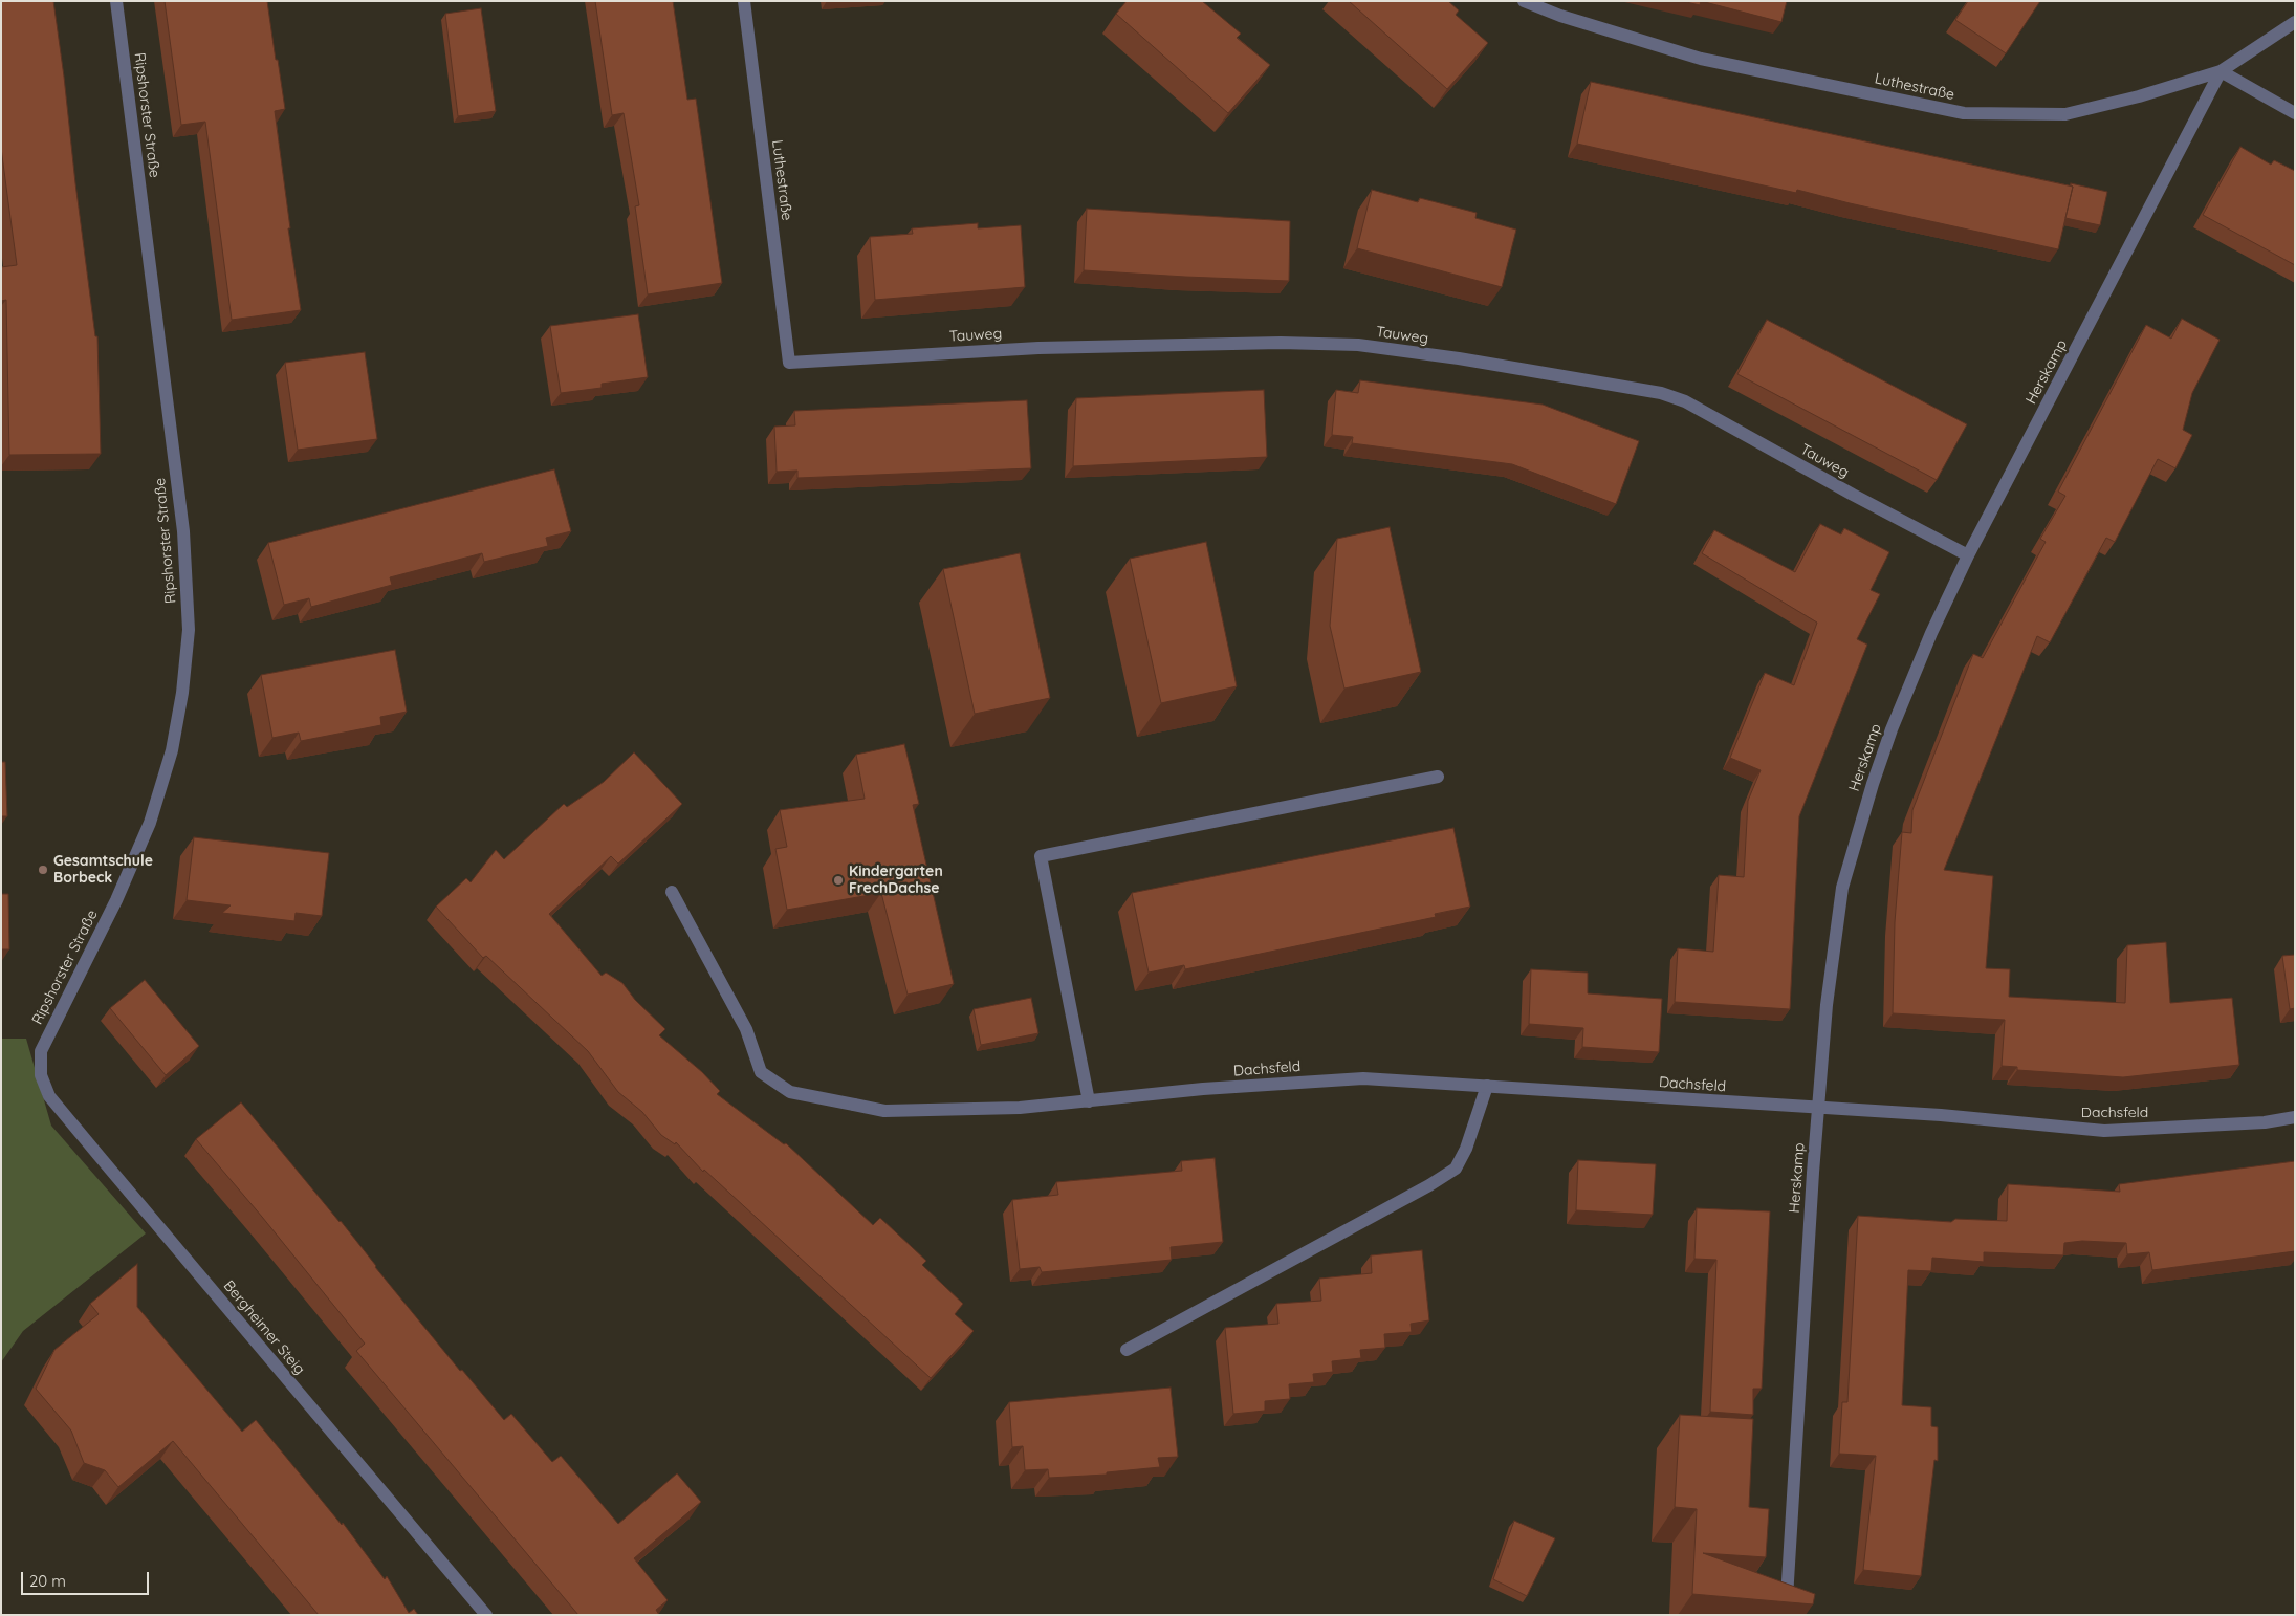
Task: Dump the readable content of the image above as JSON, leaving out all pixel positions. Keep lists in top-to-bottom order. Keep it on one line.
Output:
{"streets":{"street":["Luthestraße","Ripshorster Straße","Tauweg","Herskamp","Dachsfeld","Bergheimer Steig"]},"crossings":[["Luthestraße","Tauweg"],["Luthestraße","Herskamp"],["Ripshorster Straße","Bergheimer Steig"],["Tauweg","Herskamp"],["Herskamp","Dachsfeld"]],"places":["Gesamtschule Borbeck","Kindergarten FrechDachse"],"scale_bar":"20 m"}
